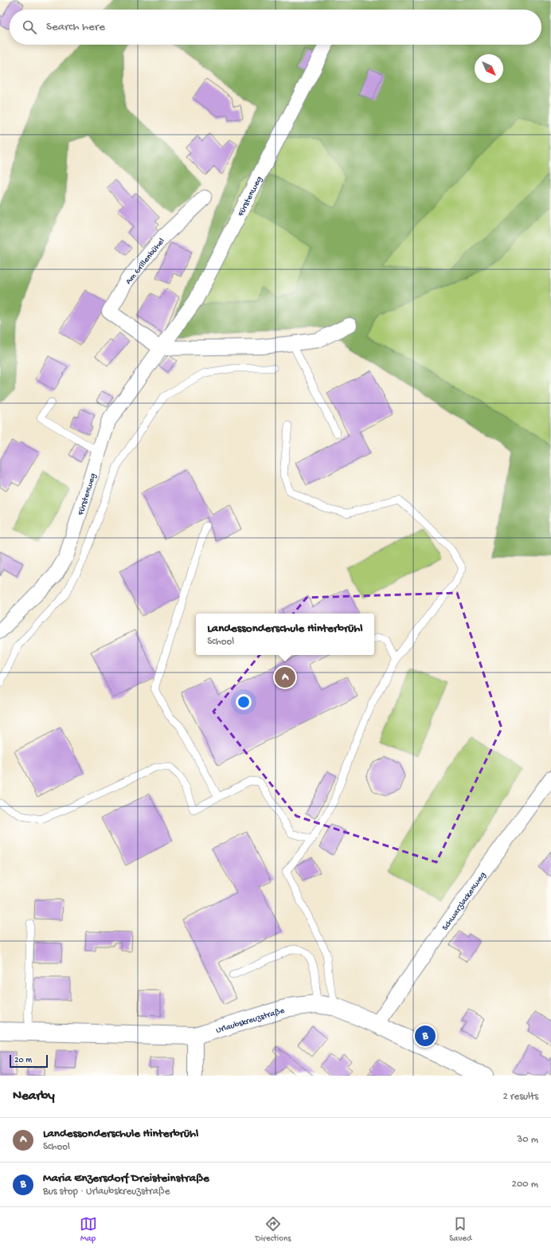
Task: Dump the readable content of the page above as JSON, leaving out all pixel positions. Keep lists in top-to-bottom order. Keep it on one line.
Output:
{"streets":{"street":["Fürstenweg","Am Grillenbühel","Schwarzlackenweg","Urlaubskreuzstraße"]},"crossings":[["Fürstenweg","Am Grillenbühel"],["Schwarzlackenweg","Urlaubskreuzstraße"]],"scale_bar":"20 m","north":"bottom right","page":{"search":"Search here","popup":["Landessonderschule Hinterbrühl","School"],"pins":["A","B"],"scale":"20 m","heading":["Nearby","2 results"],"list":[{"mark":"A","name":"Landessonderschule Hinterbrühl","note":"School","value":"30 m"},{"mark":"B","name":"Maria Enzersdorf Dreisteinstraße","note":"Bus stop · Urlaubskreuzstraße","value":"200 m"}],"nav":["Map","Directions","Saved"]}}
